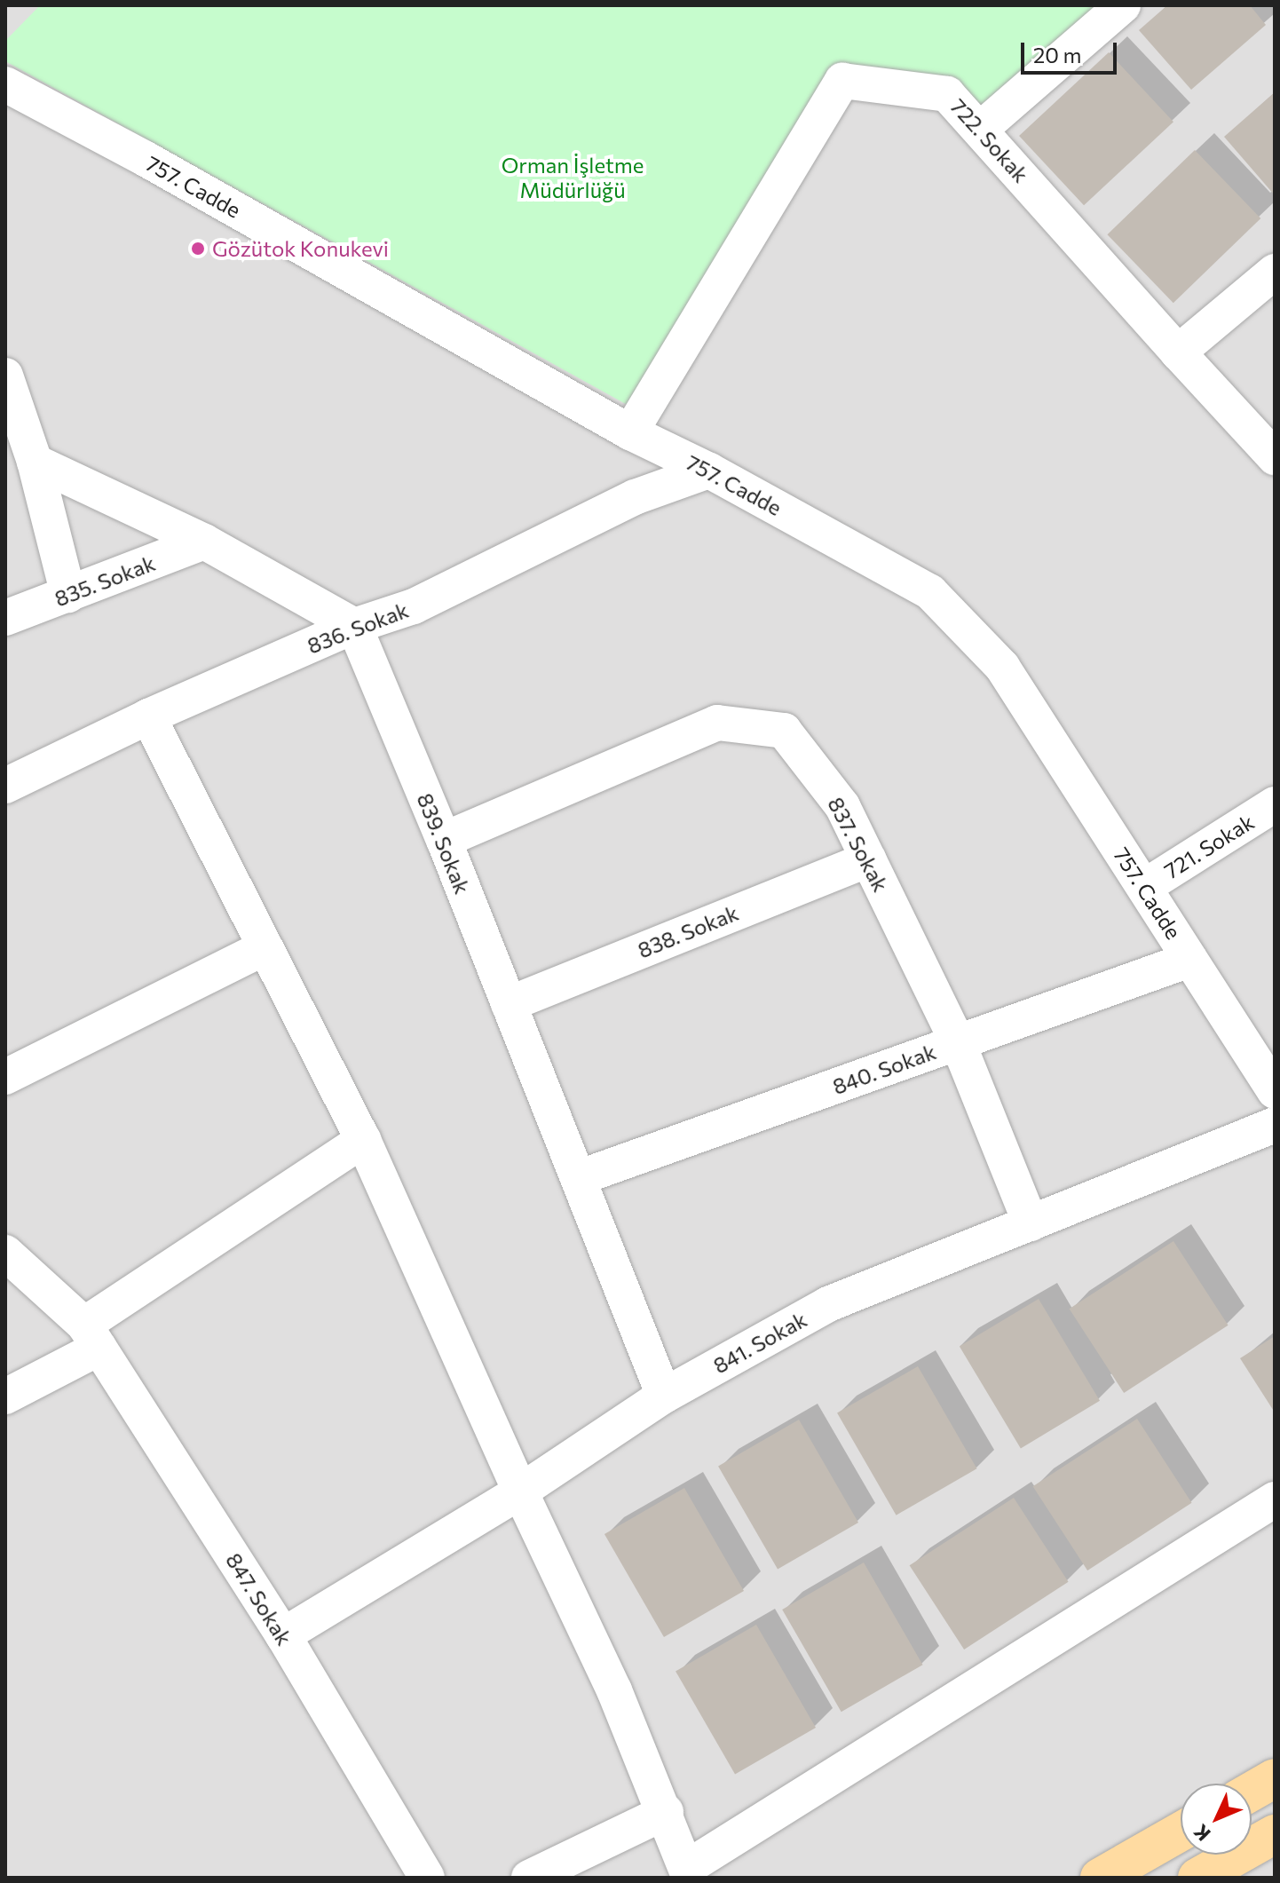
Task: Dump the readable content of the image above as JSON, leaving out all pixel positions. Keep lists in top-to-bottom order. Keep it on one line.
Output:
{"streets":{"street":["722. Sokak","757. Cadde","835. Sokak","836. Sokak","839. Sokak","837. Sokak","721. Sokak","838. Sokak","840. Sokak","841. Sokak","847. Sokak"]},"crossings":[["722. Sokak","757. Cadde"],["757. Cadde","836. Sokak"],["757. Cadde","721. Sokak"],["757. Cadde","840. Sokak"],["836. Sokak","839. Sokak"],["839. Sokak","837. Sokak"],["839. Sokak","838. Sokak"],["839. Sokak","840. Sokak"],["839. Sokak","841. Sokak"],["837. Sokak","838. Sokak"],["837. Sokak","840. Sokak"],["837. Sokak","841. Sokak"],["841. Sokak","847. Sokak"]],"parks":["Orman İşletme Müdürlüğü"],"places":["Gözütok Konukevi"],"scale_bar":"20 m","north":"bottom left"}
